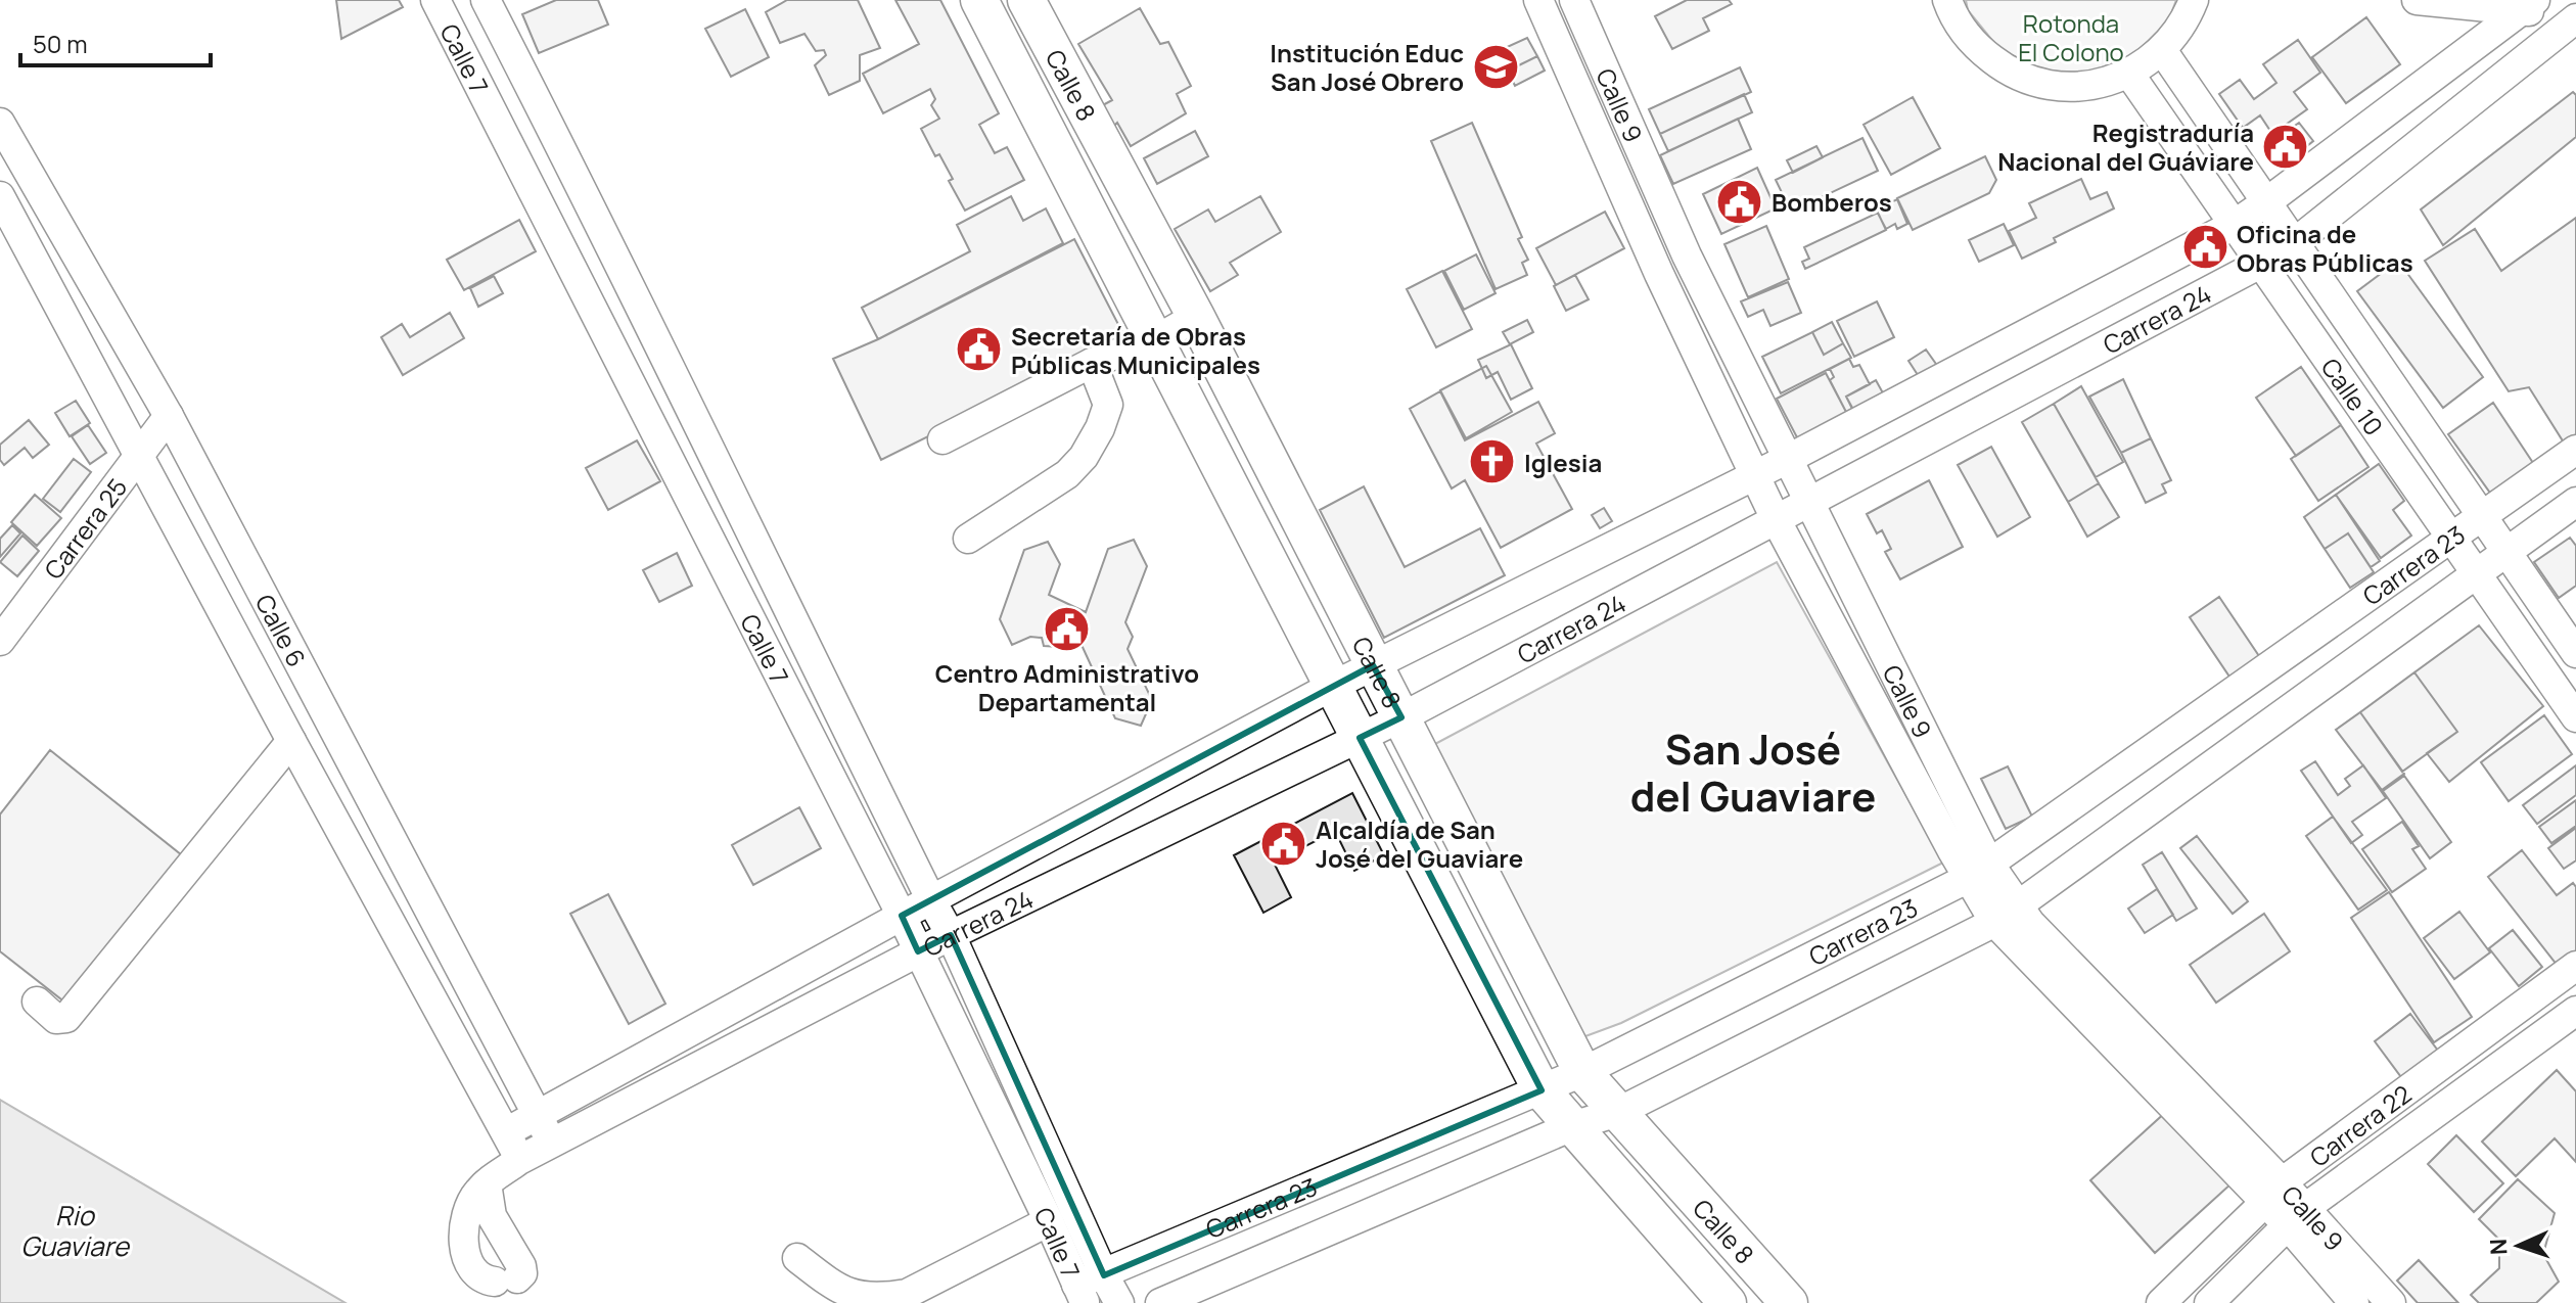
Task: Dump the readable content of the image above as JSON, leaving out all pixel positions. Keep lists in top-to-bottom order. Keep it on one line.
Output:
{"streets":{"main road":["Calle 8"],"street":["Calle 7","Calle 9","Carrera 24","Calle 10","Carrera 25","Carrera 23","Calle 6","Carrera 22"]},"crossings":[["Calle 7","Carrera 24"],["Calle 7","Carrera 23"],["Calle 8","Carrera 24"],["Calle 8","Carrera 23"],["Calle 9","Carrera 24"],["Calle 9","Carrera 23"],["Calle 9","Carrera 22"],["Carrera 24","Calle 10"],["Carrera 24","Calle 6"],["Calle 10","Carrera 23"],["Carrera 25","Calle 6"]],"districts":["San José del Guaviare"],"water":["Rio Guaviare"],"parks":["Rotonda El Colono"],"places":{"school or university":["Institución Educ San José Obrero"],"public building":["Registraduría Nacional del Guáviare","Bomberos","Oficina de Obras Públicas","Secretaría de Obras Públicas Municipales","Centro Administrativo Departamental","Alcaldía de San José del Guaviare"],"church":["Iglesia"]},"scale_bar":"50 m","north":"left"}
